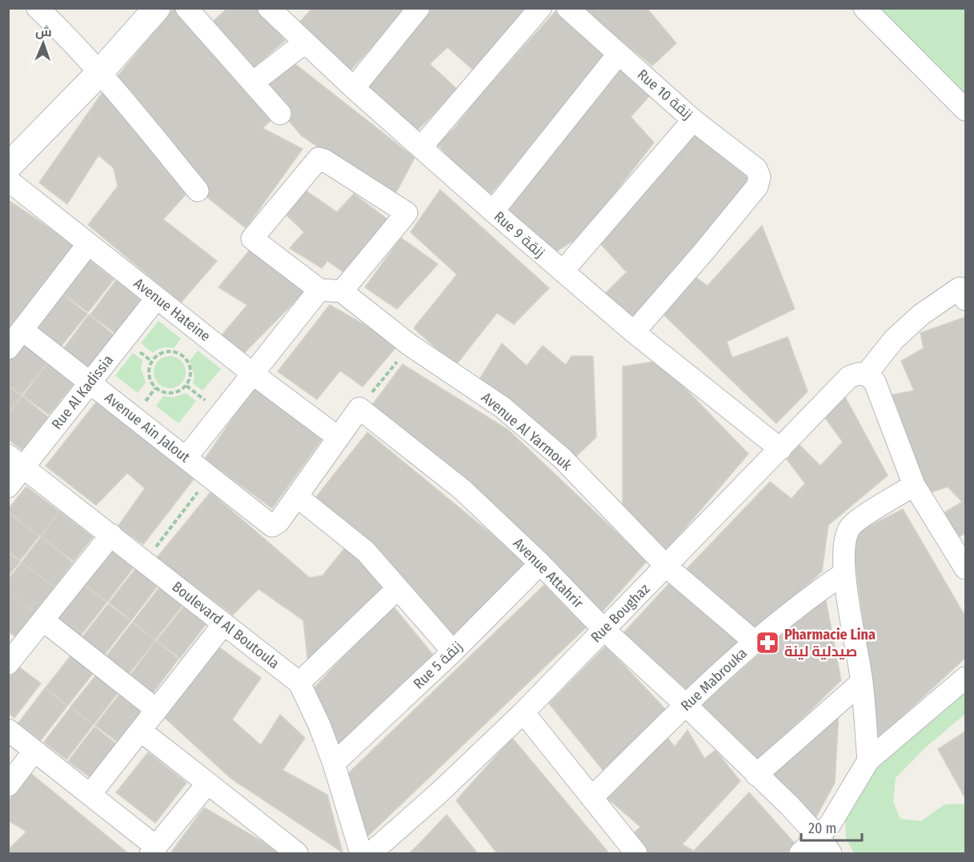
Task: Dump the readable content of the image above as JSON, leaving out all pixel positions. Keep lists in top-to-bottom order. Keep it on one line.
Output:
{"streets":{"street":["Rue 10 زنقة","Rue 9 زنقة","Avenue Hateine","Rue Al Kadissia","Avenue Ain Jalout","Avenue Al Yarmouk","Avenue Attahrir","Rue Boughaz","Boulevard Al Boutoula","Rue 5 زنقة","Rue Mabrouka"]},"crossings":[["Rue 10 زنقة","Rue 9 زنقة"],["Rue 9 زنقة","Rue Boughaz"],["Avenue Hateine","Rue Al Kadissia"],["Rue Al Kadissia","Avenue Ain Jalout"],["Rue Al Kadissia","Boulevard Al Boutoula"],["Avenue Al Yarmouk","Rue Boughaz"],["Avenue Al Yarmouk","Rue Mabrouka"],["Avenue Attahrir","Rue Boughaz"],["Avenue Attahrir","Rue 5 زنقة"],["Avenue Attahrir","Rue Mabrouka"],["Boulevard Al Boutoula","Rue 5 زنقة"]],"places":{"pharmacy":["Pharmacie Lina صيدلية لينة"]},"scale_bar":"20 m","north":"top"}
